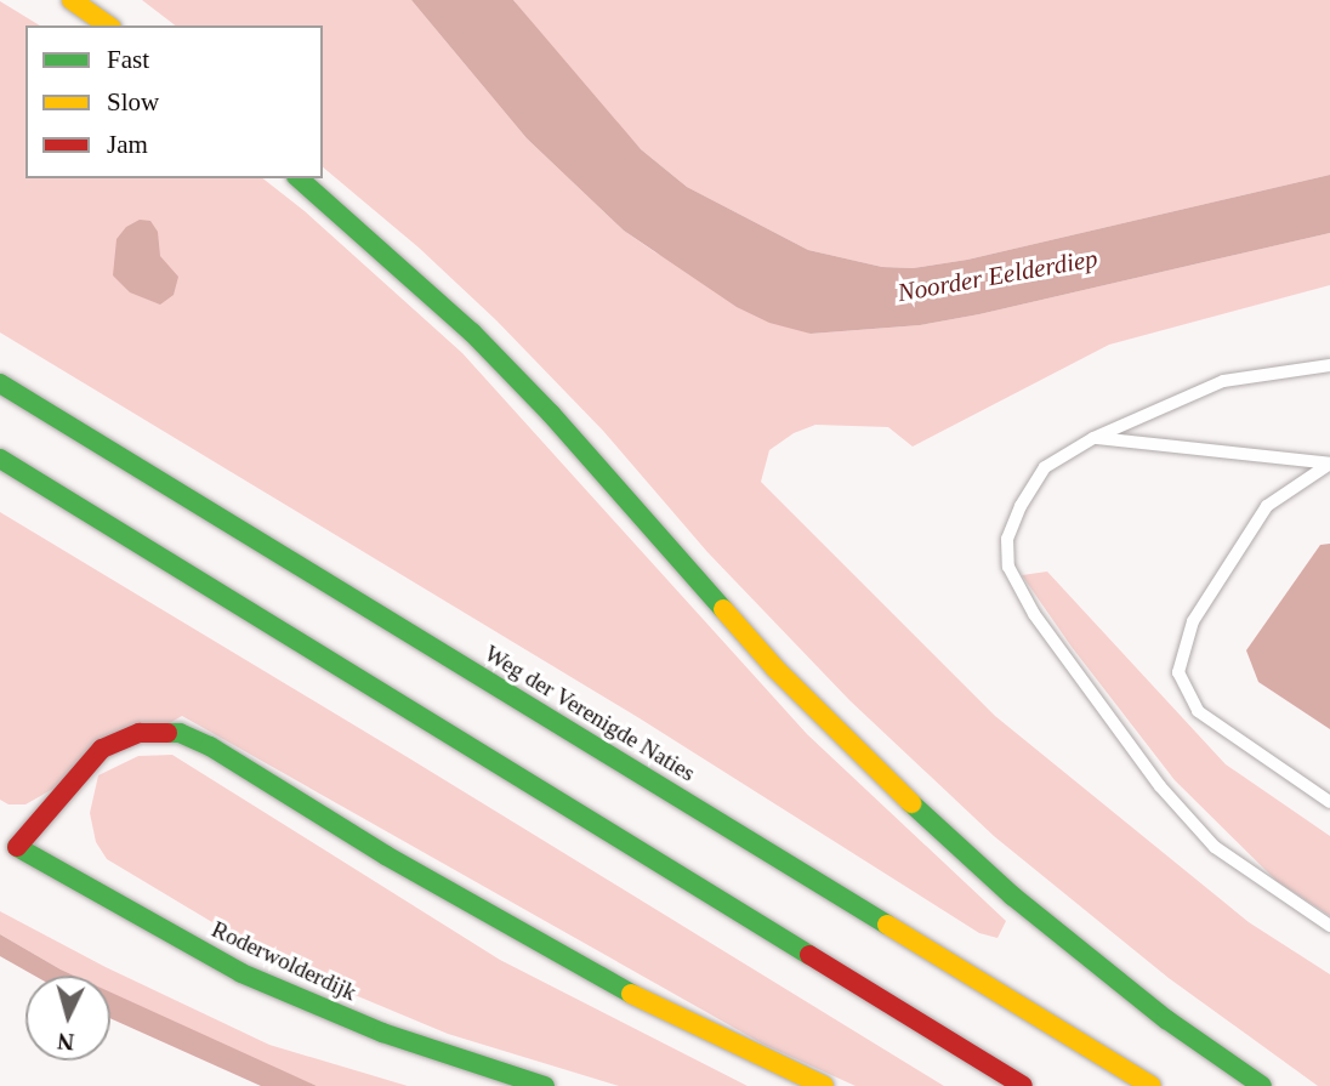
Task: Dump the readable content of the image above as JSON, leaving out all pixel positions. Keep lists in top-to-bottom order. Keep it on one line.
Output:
{"streets":{"main road":["Weg der Verenigde Naties","Roderwolderdijk"]},"water":["Noorder Eelderdiep"],"legend":["Fast","Slow","Jam"],"north":"bottom"}
